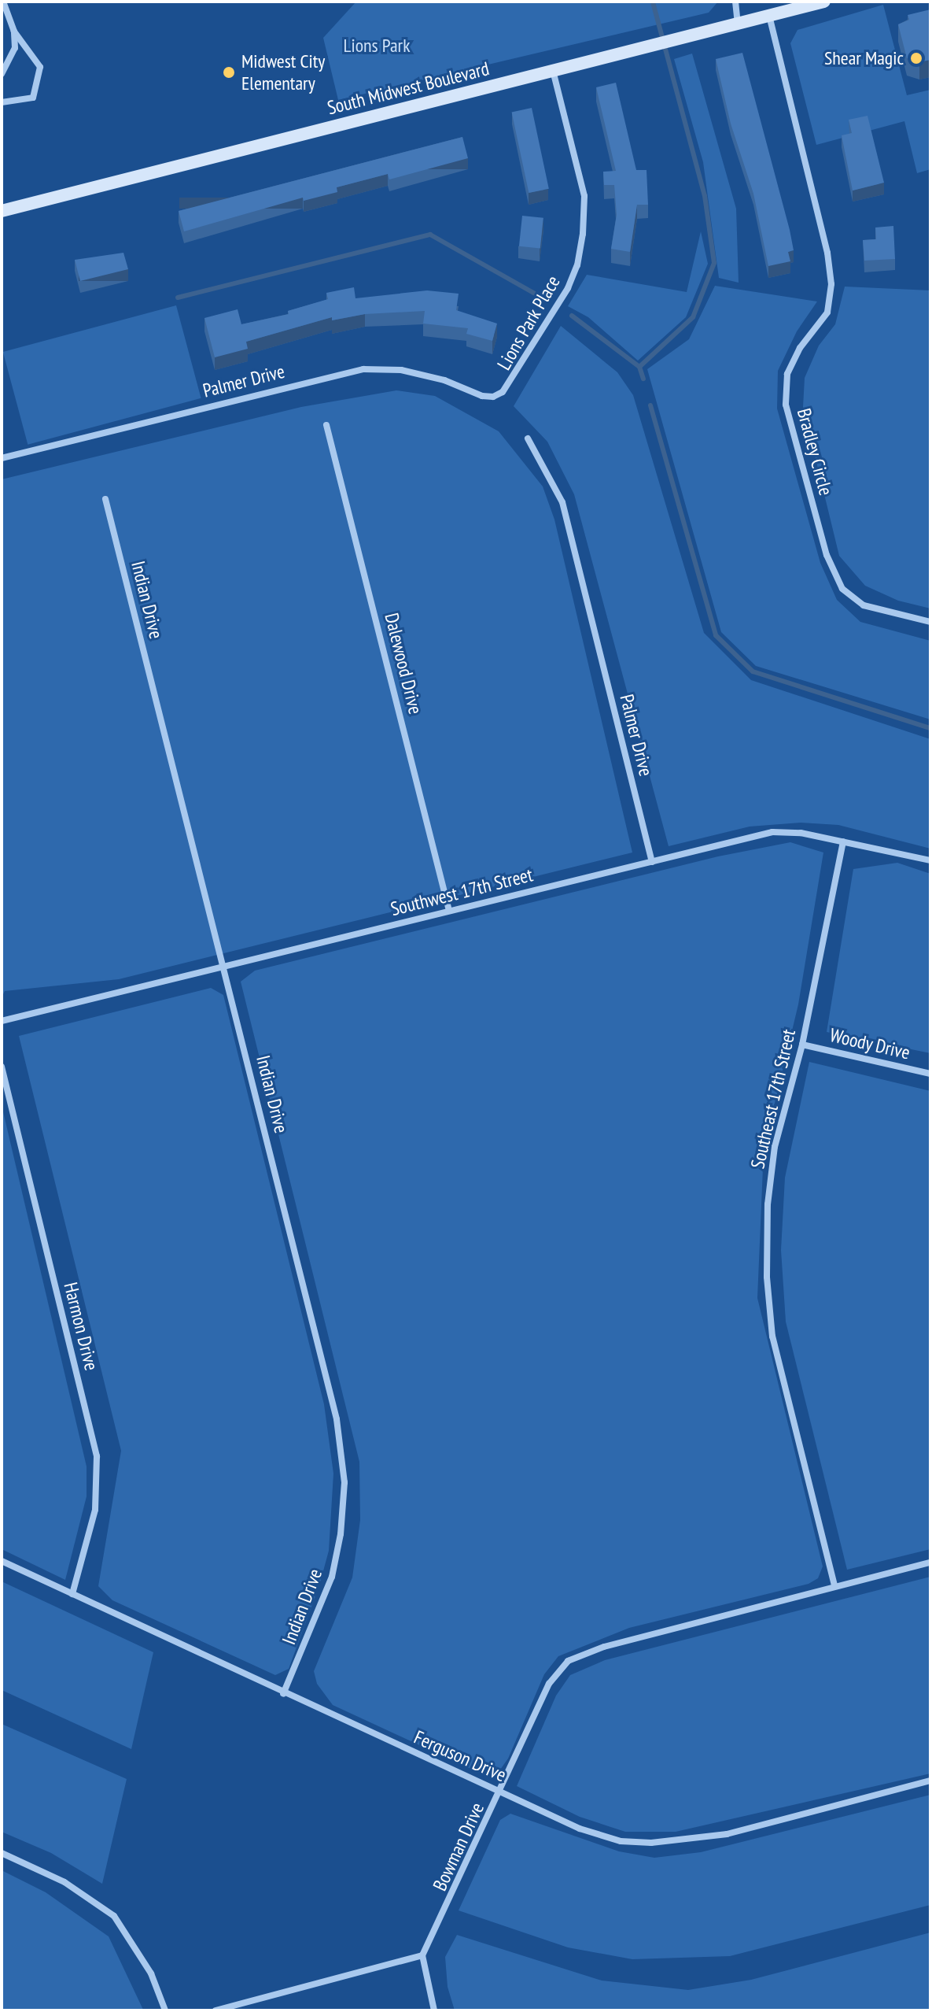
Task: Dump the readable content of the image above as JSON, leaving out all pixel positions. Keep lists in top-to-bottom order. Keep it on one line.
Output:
{"streets":{"main road":["South Midwest Boulevard"],"street":["Lions Park Place","Palmer Drive","Bradley Circle","Indian Drive","Dalewood Drive","Southwest 17th Street","Woody Drive","Southeast 17th Street","Harmon Drive","Ferguson Drive","Bowman Drive"]},"crossings":[["South Midwest Boulevard","Lions Park Place"],["South Midwest Boulevard","Bradley Circle"],["Lions Park Place","Palmer Drive"],["Palmer Drive","Southwest 17th Street"],["Indian Drive","Southwest 17th Street"],["Indian Drive","Ferguson Drive"],["Dalewood Drive","Southwest 17th Street"],["Southwest 17th Street","Southeast 17th Street"],["Woody Drive","Southeast 17th Street"],["Southeast 17th Street","Bowman Drive"],["Harmon Drive","Ferguson Drive"],["Ferguson Drive","Bowman Drive"]],"parks":["Lions Park"],"places":["Shear Magic","Midwest City Elementary"]}
